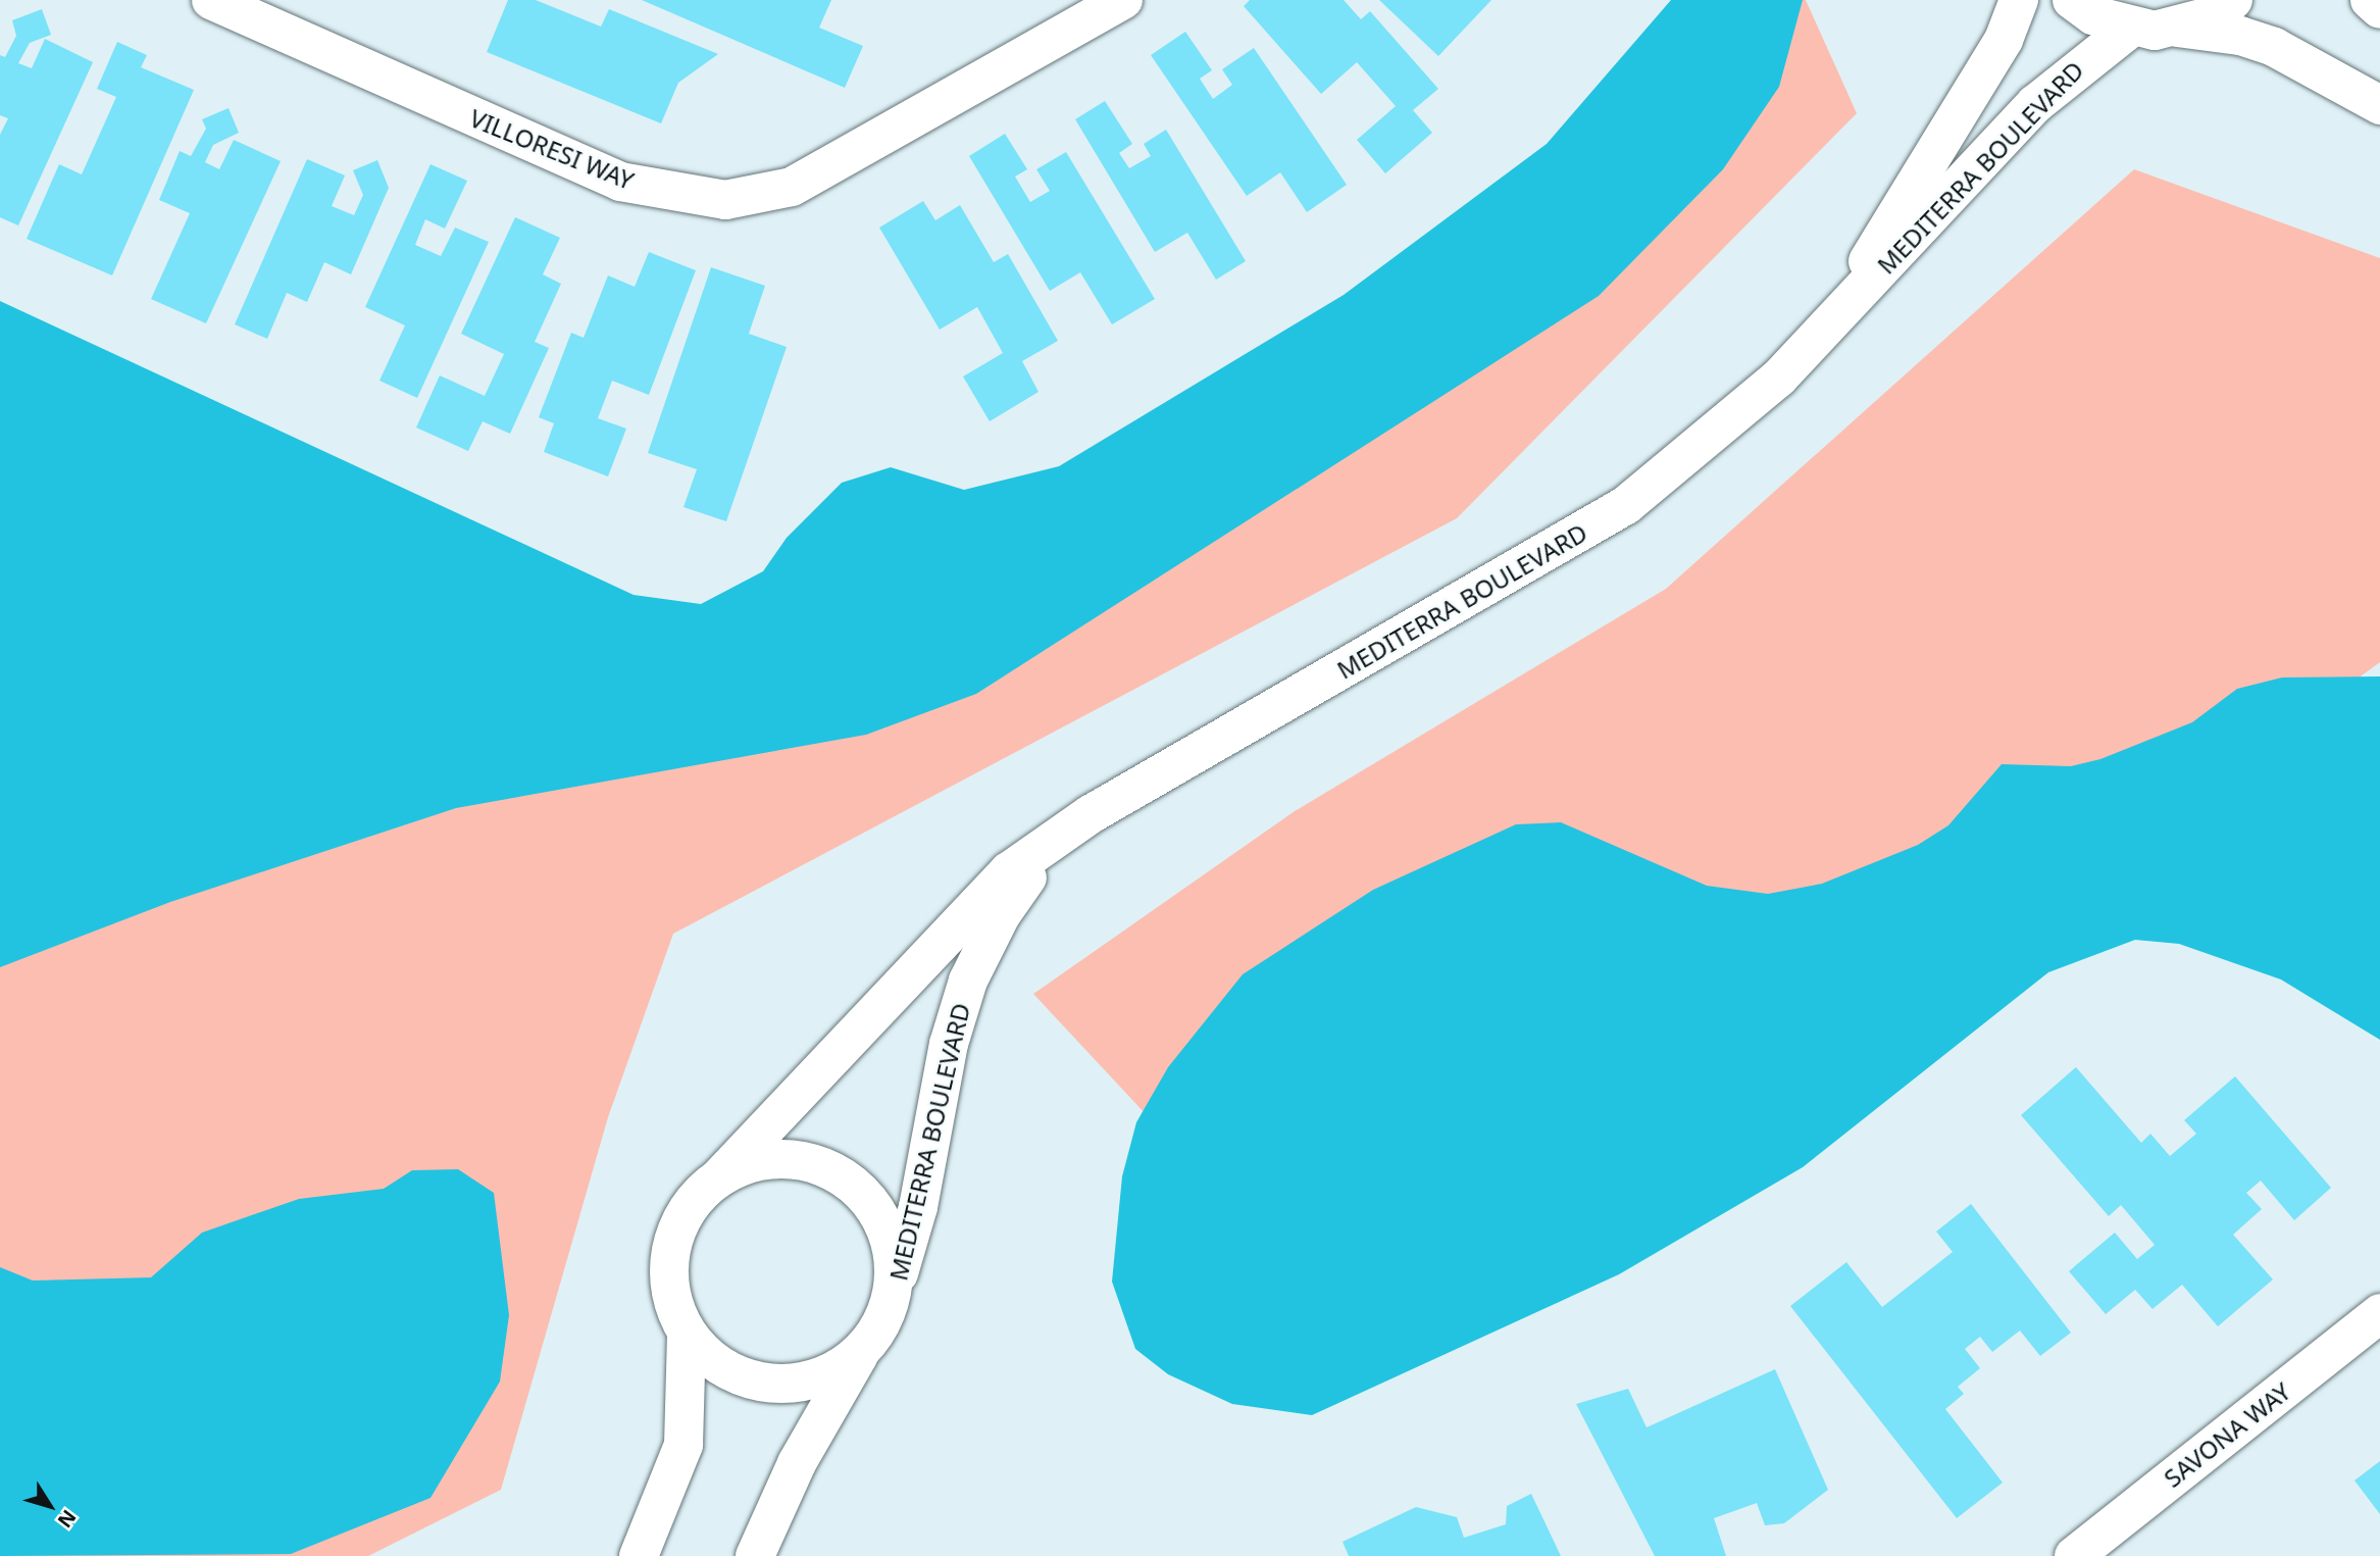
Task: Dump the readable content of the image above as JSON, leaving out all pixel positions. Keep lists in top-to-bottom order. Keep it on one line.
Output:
{"streets":{"street":["VILLORESI WAY","MEDITERRA BOULEVARD","SAVONA WAY"]},"north":"bottom right"}
